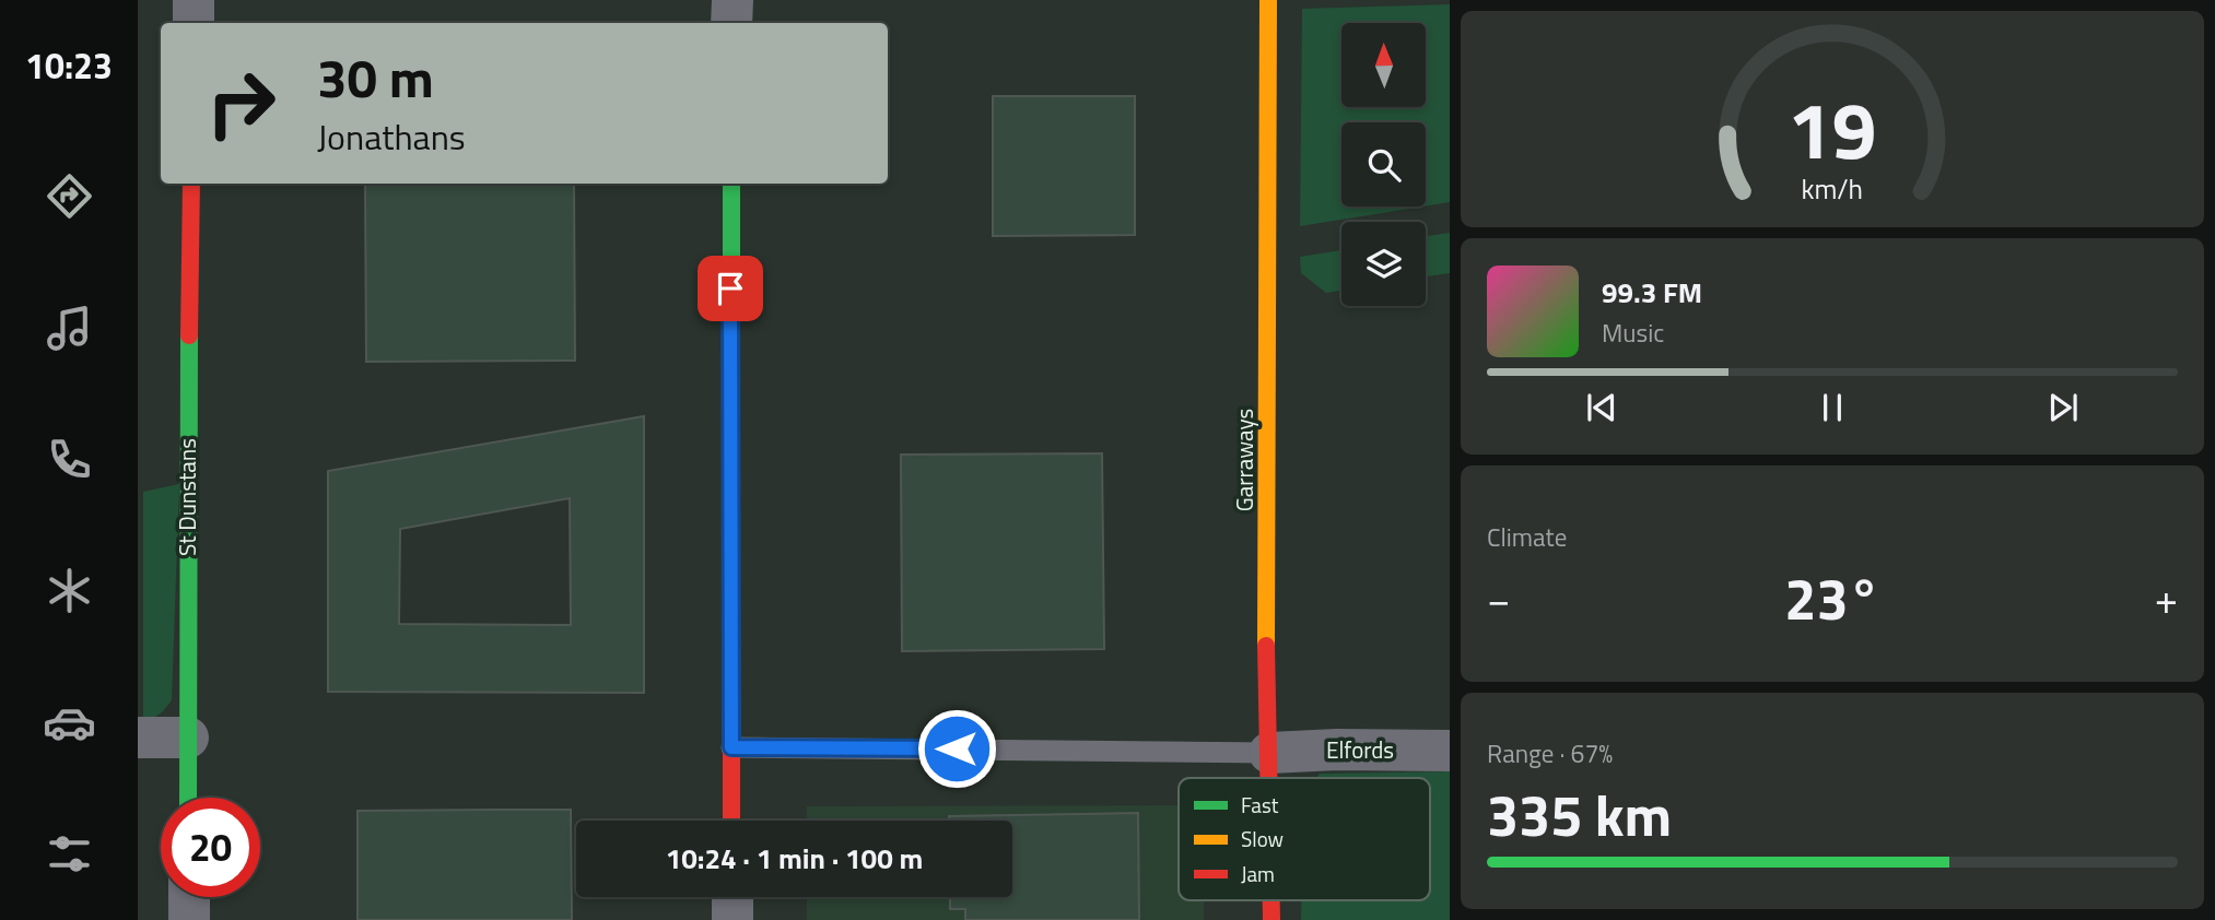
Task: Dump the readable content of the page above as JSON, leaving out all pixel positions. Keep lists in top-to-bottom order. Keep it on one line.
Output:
{"streets":{"street":["Garraways","St Dunstans","Elfords"]},"crossings":[["Garraways","Elfords"]],"legend":["Fast","Slow","Jam"],"north":"top","page":{"tabs":"10:23","turn":["30 m","Jonathans"],"song":["99.3 FM","Music"],"tile":["Climate",["Range · 67%","335 km"]],"heat":["−","23°","+"],"limit":"20","trip":"10:24 · 1 min · 100 m","gauge":["19","km/h"]}}
